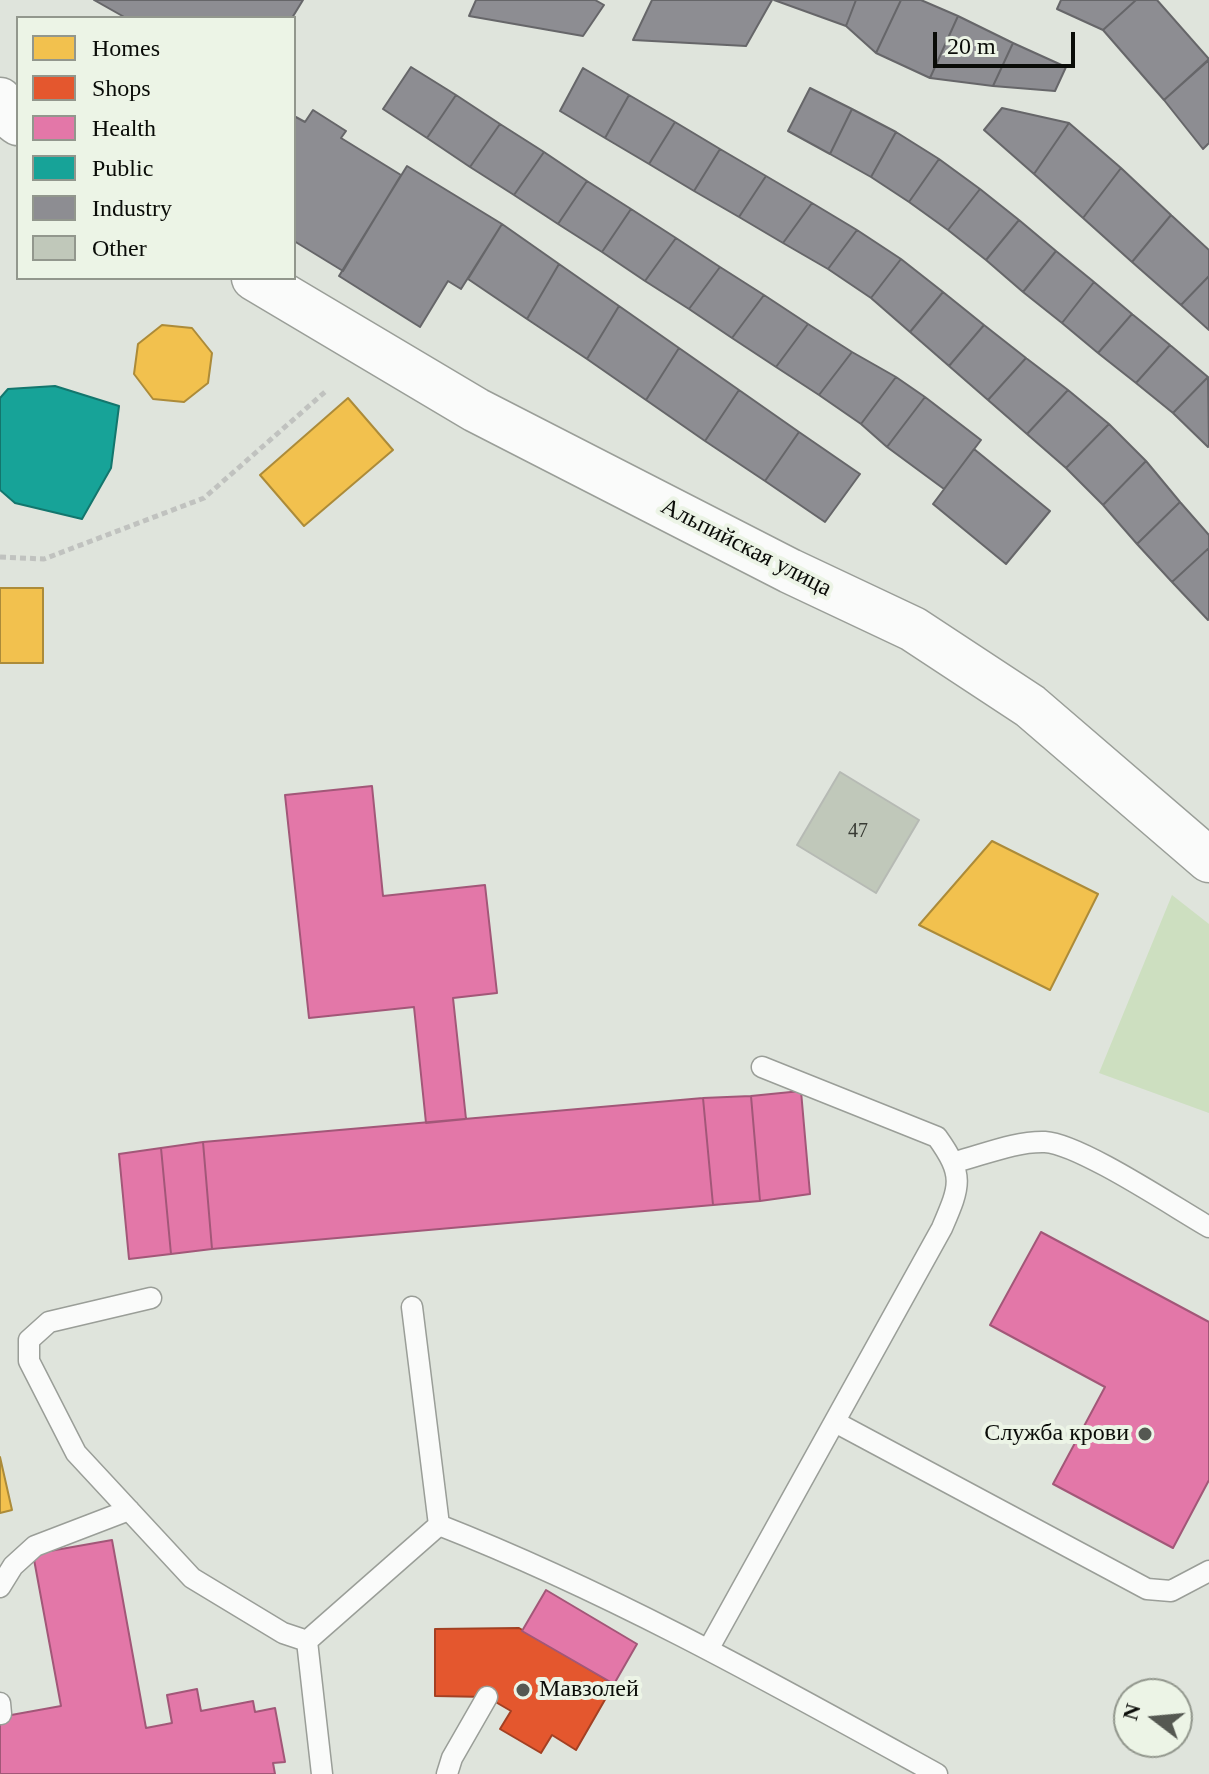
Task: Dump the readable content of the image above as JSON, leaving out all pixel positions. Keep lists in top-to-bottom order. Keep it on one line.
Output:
{"streets":{"street":["Альпийская улица"]},"places":["Служба крови","Мавзолей"],"house_numbers":["47"],"legend":["Homes","Shops","Health","Public","Industry","Other"],"scale_bar":"20 m","north":"left"}
